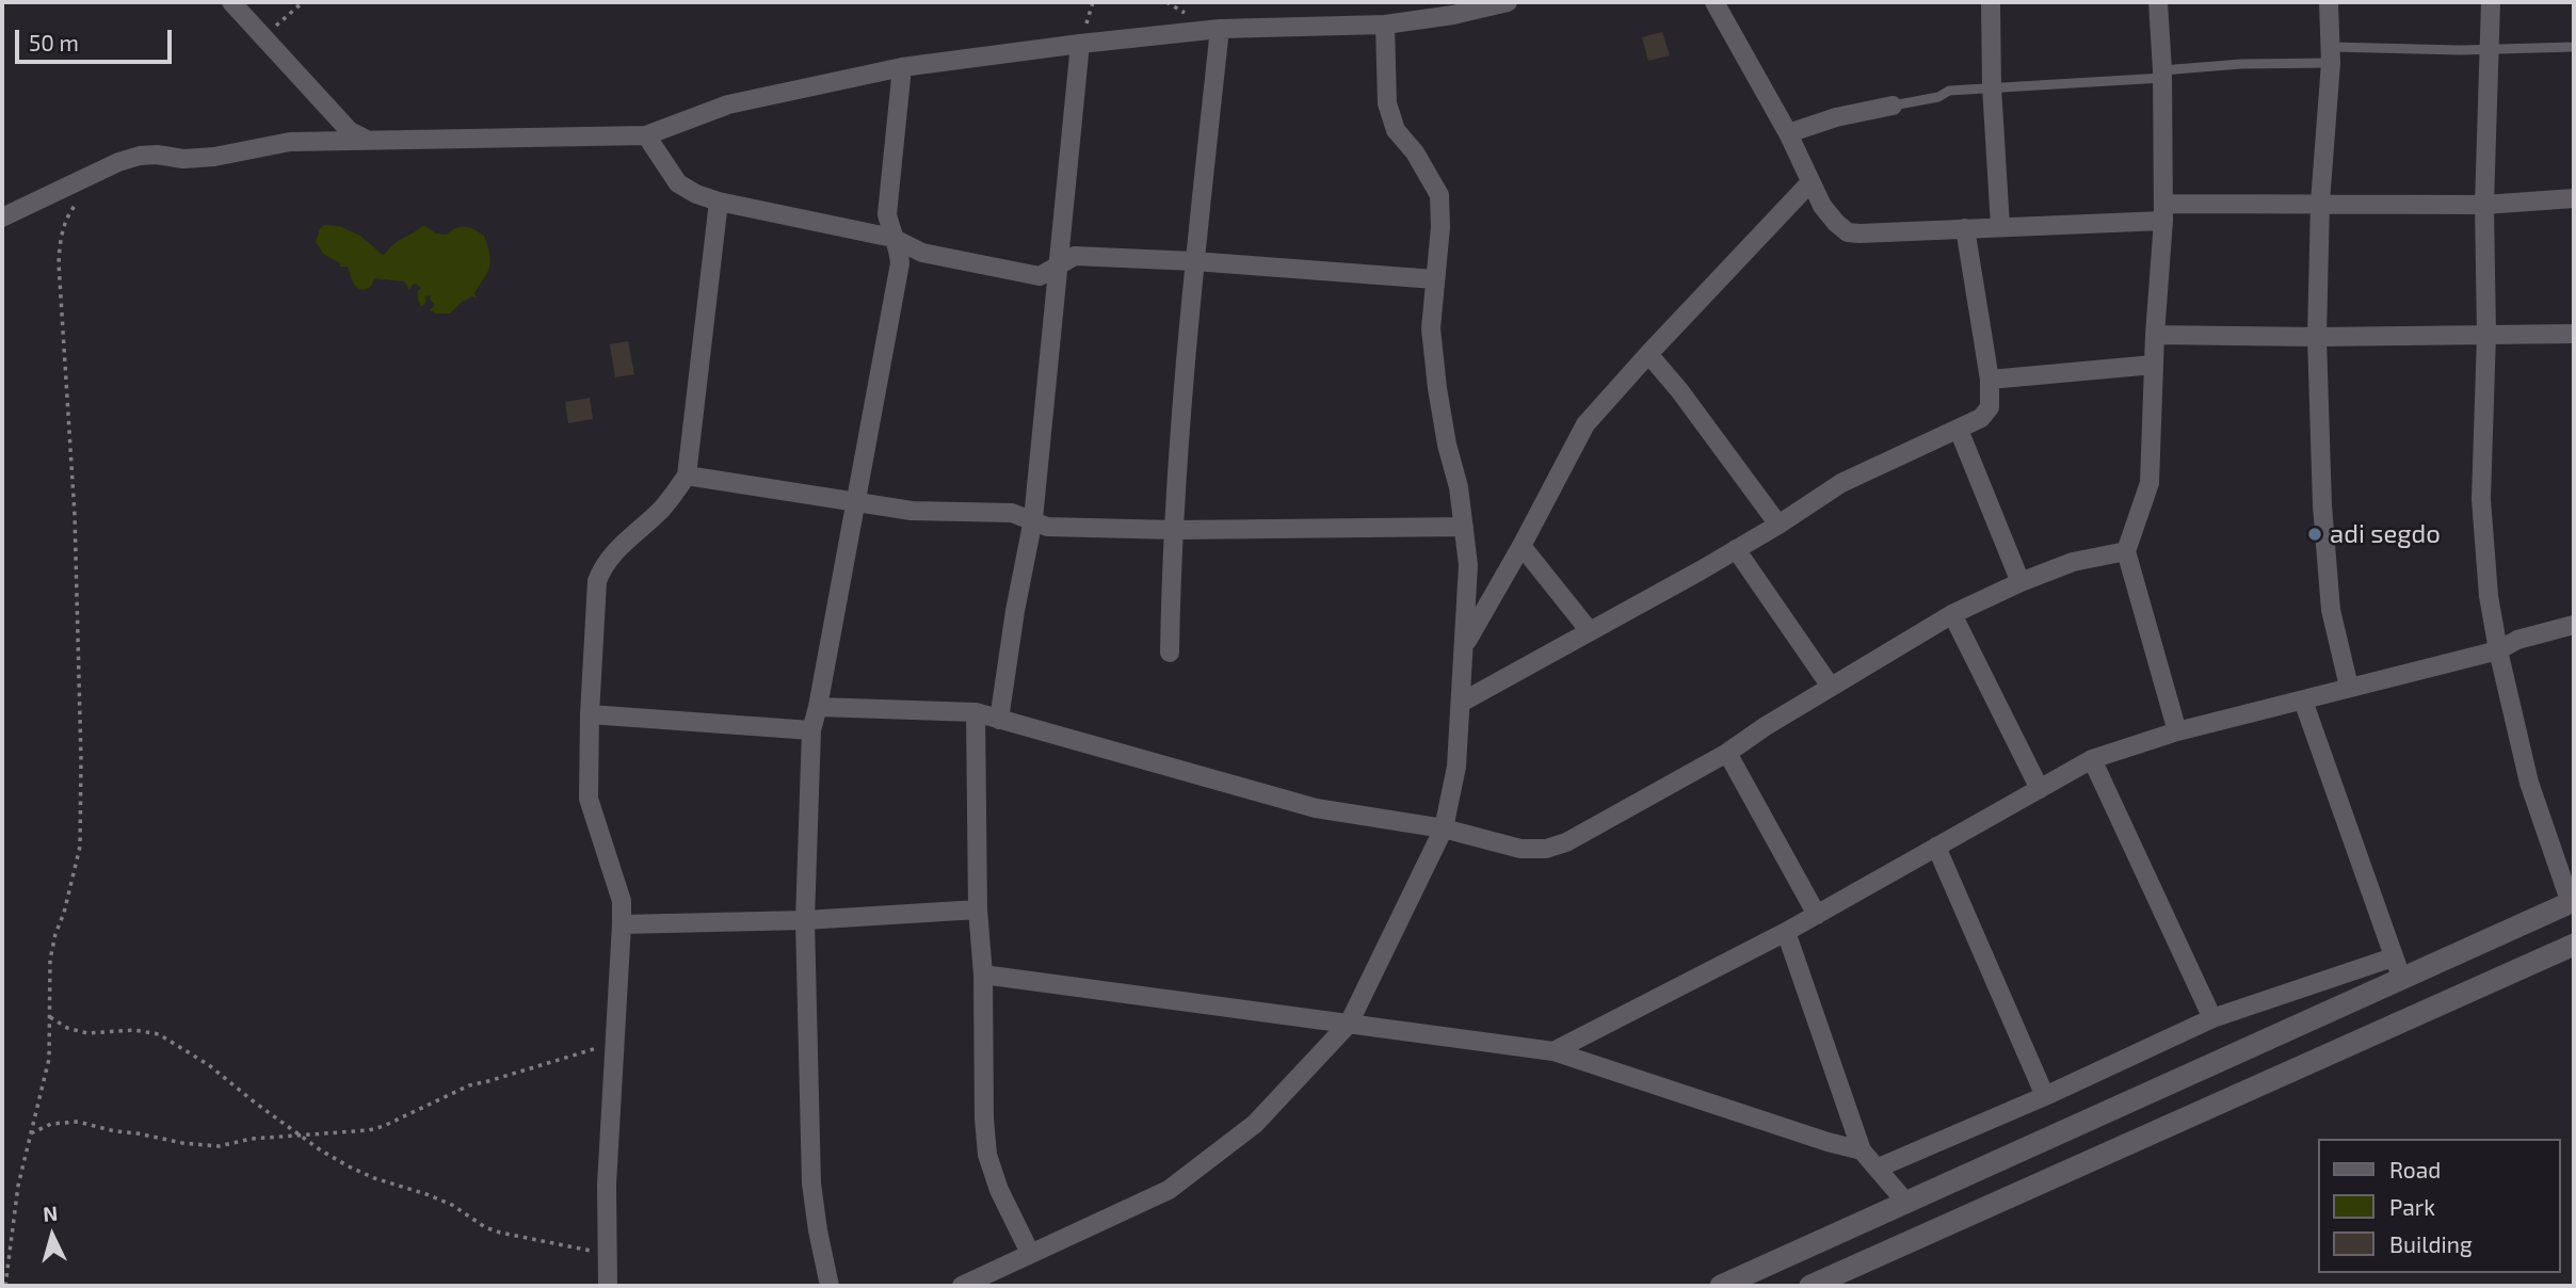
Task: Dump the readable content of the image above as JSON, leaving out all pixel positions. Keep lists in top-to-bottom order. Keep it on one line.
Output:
{"places":["adi segdo"],"legend":["Road","Park","Building"],"scale_bar":"50 m","north":"top"}
